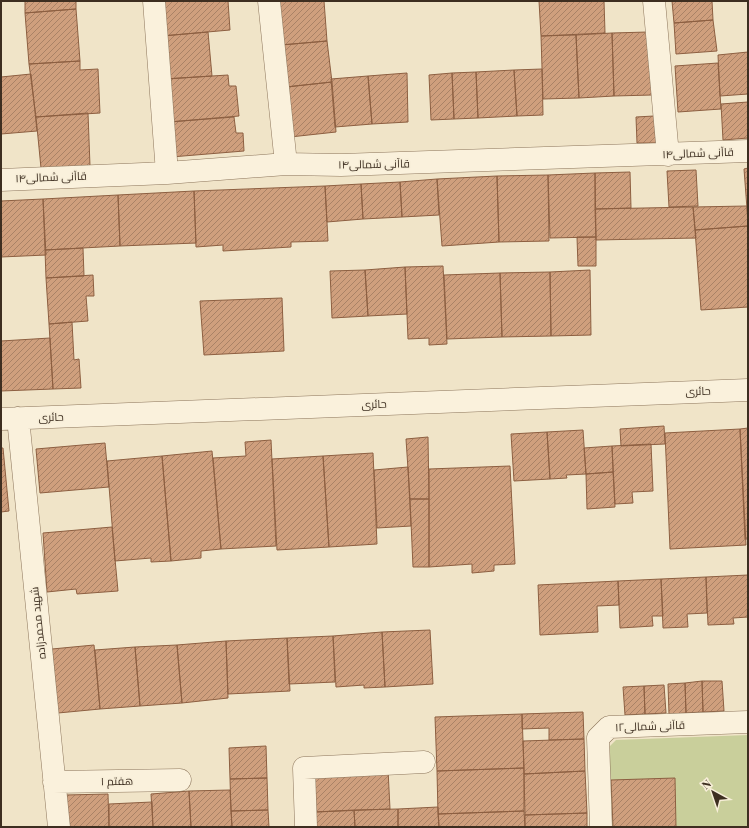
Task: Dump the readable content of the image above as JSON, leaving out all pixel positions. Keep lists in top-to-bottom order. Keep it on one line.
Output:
{"streets":{"street":["قاآنی شمالی۱۴","حائری","شهید محمدزاده","قاآنی شمالی۱۲","هفتم ۱"]},"crossings":[["حائری","شهید محمدزاده"],["شهید محمدزاده","هفتم ۱"]],"north":"top left"}
